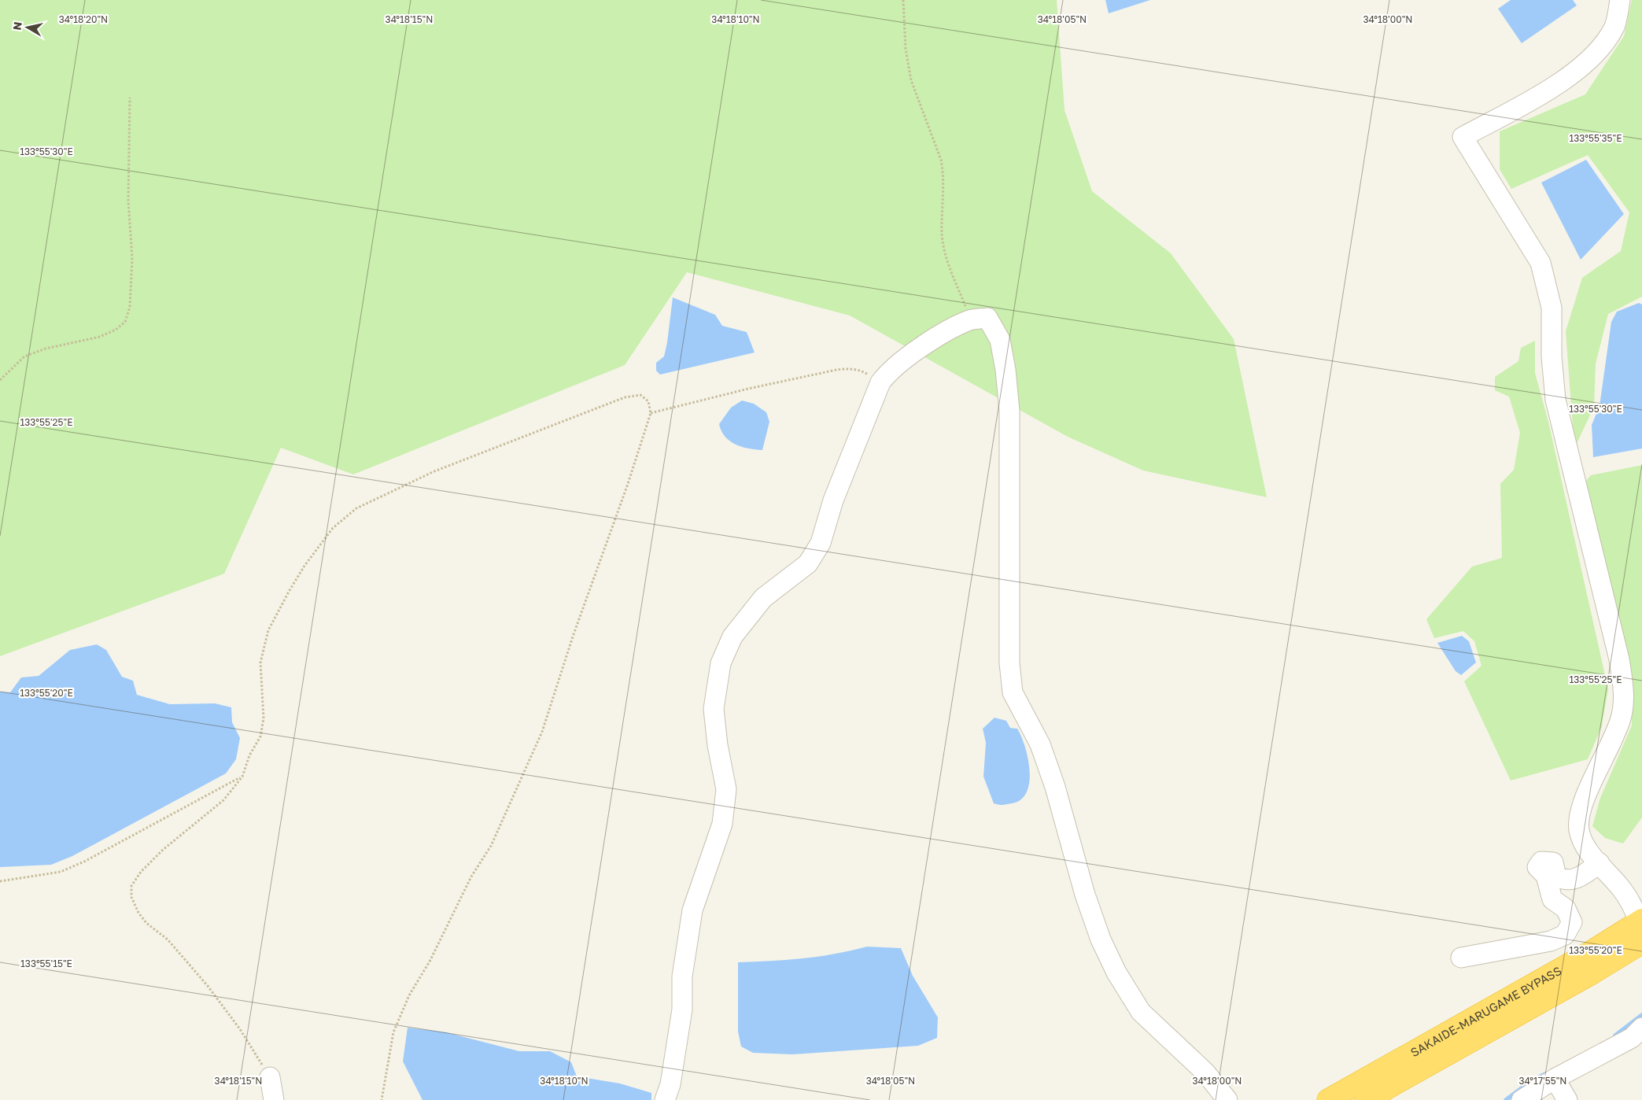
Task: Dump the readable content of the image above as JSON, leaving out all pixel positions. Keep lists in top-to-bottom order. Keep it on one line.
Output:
{"streets":{"highway":["SAKAIDE-MARUGAME BYPASS"]},"north":"left","coordinates":["34°18'20\"N","34°18'15\"N","34°18'10\"N","34°18'05\"N","34°18'00\"N","133°55'35\"E","133°55'30\"E","133°55'25\"E","133°55'20\"E","133°55'15\"E","34°17'55\"N"]}
